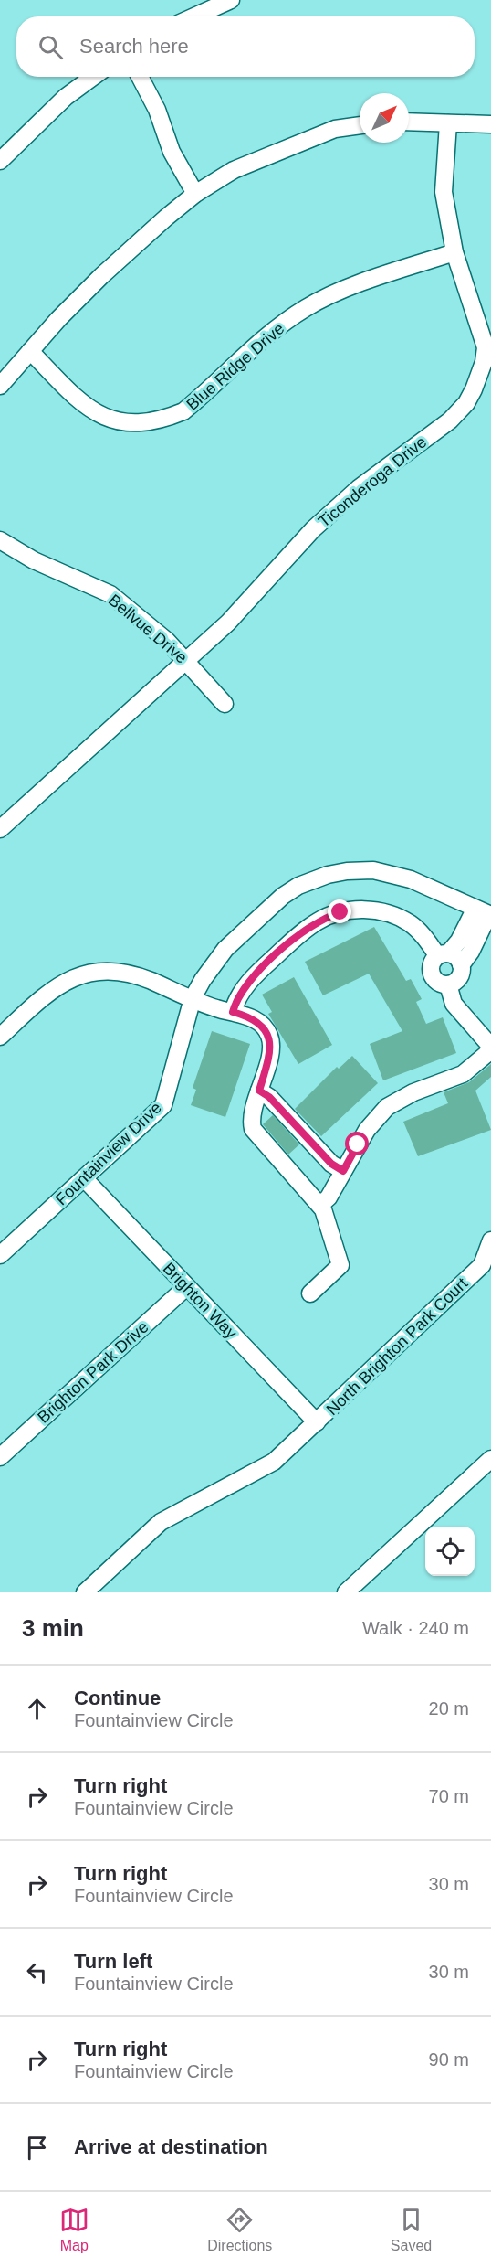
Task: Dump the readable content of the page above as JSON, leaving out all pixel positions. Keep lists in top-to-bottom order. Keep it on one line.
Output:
{"streets":{"street":["Blue Ridge Drive","Ticonderoga Drive","Bellvue Drive","Fountainview Drive","Brighton Way","North Brighton Park Court","Brighton Park Drive"]},"crossings":[["Blue Ridge Drive","Ticonderoga Drive"],["Ticonderoga Drive","Bellvue Drive"],["Fountainview Drive","Brighton Way"],["Brighton Way","North Brighton Park Court"],["Brighton Way","Brighton Park Drive"]],"north":"top right","page":{"search":"Search here","heading":["3 min","Walk · 240 m"],"list":[["Continue","Fountainview Circle","20 m"],["Turn right","Fountainview Circle","70 m"],["Turn right","Fountainview Circle","30 m"],["Turn left","Fountainview Circle","30 m"],["Turn right","Fountainview Circle","90 m"],"Arrive at destination"],"nav":["Map","Directions","Saved"]}}
